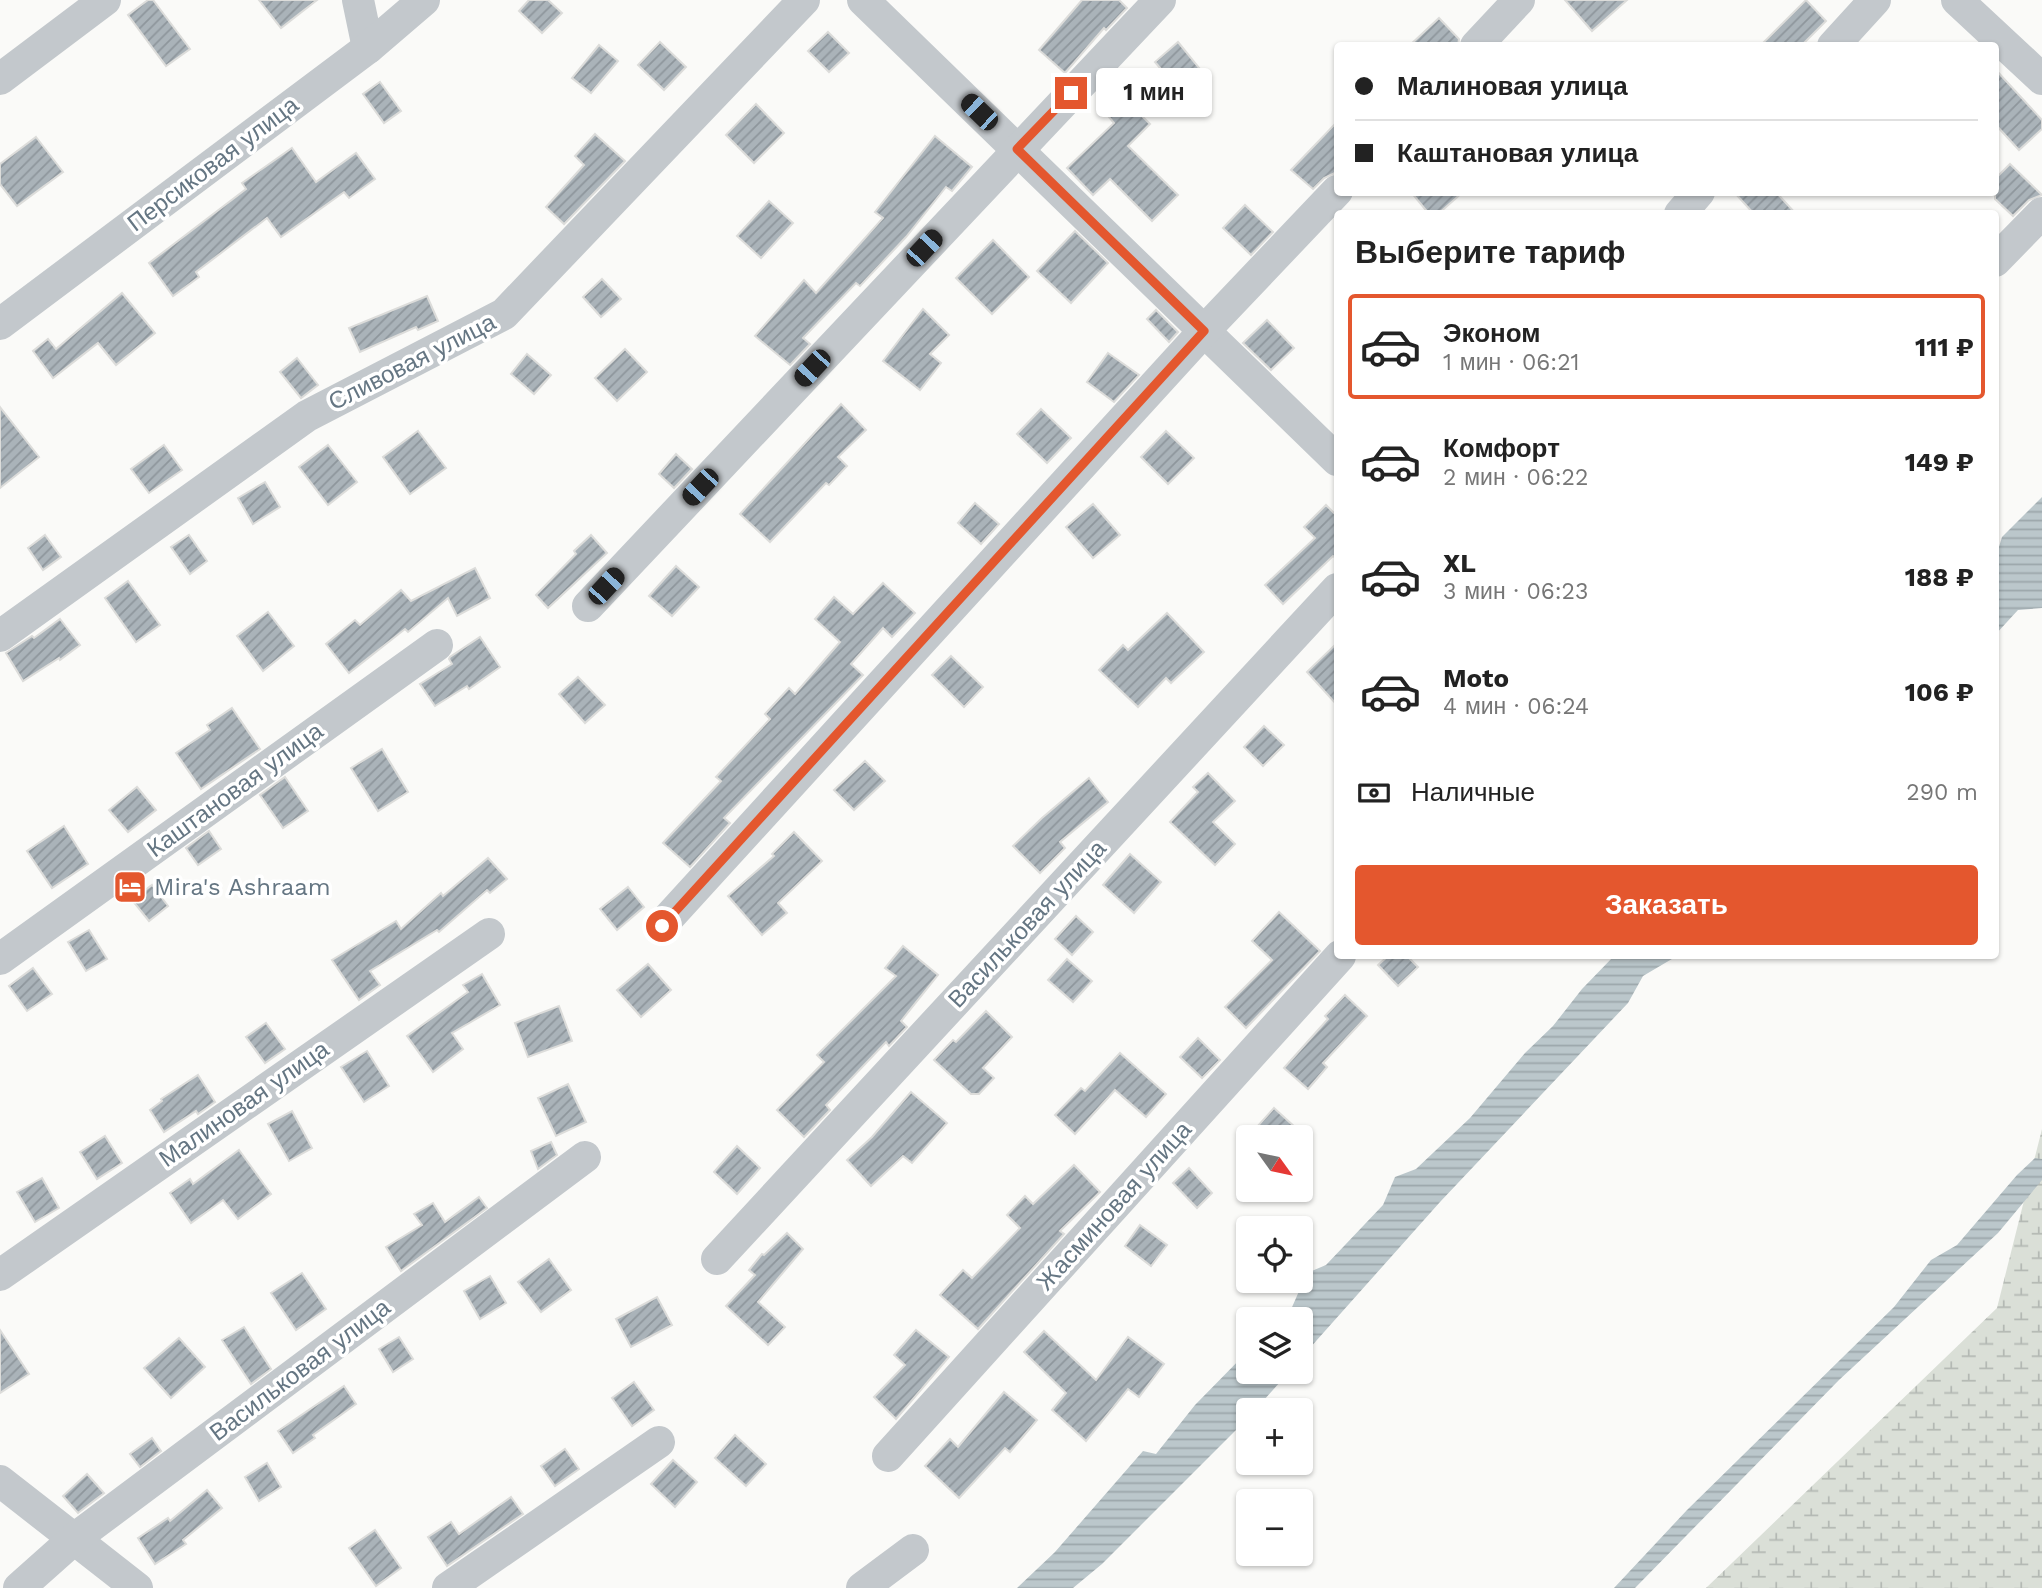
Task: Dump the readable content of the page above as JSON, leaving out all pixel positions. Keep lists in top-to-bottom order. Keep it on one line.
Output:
{"streets":{"street":["Персиковая улица","Сливовая улица","Каштановая улица","Васильковая улица","Малиновая улица","Жасминовая улица"]},"places":{"hotel":["Mira's Ashraam"]},"north":"bottom right","page":{"banner":["Малиновая улица","Каштановая улица"],"bubble":"1 мин","heading":"Выберите тариф","list":[{"name":"Эконом","note":"1 мин · 06:21","value":"111 ₽"},{"name":"Комфорт","note":"2 мин · 06:22","value":"149 ₽"},{"name":"XL","note":"3 мин · 06:23","value":"188 ₽"},{"name":"Moto","note":"4 мин · 06:24","value":"106 ₽"}],"pay":["Наличные","290 m"],"buttons":"Заказать","map_buttons":["+","−"]}}
